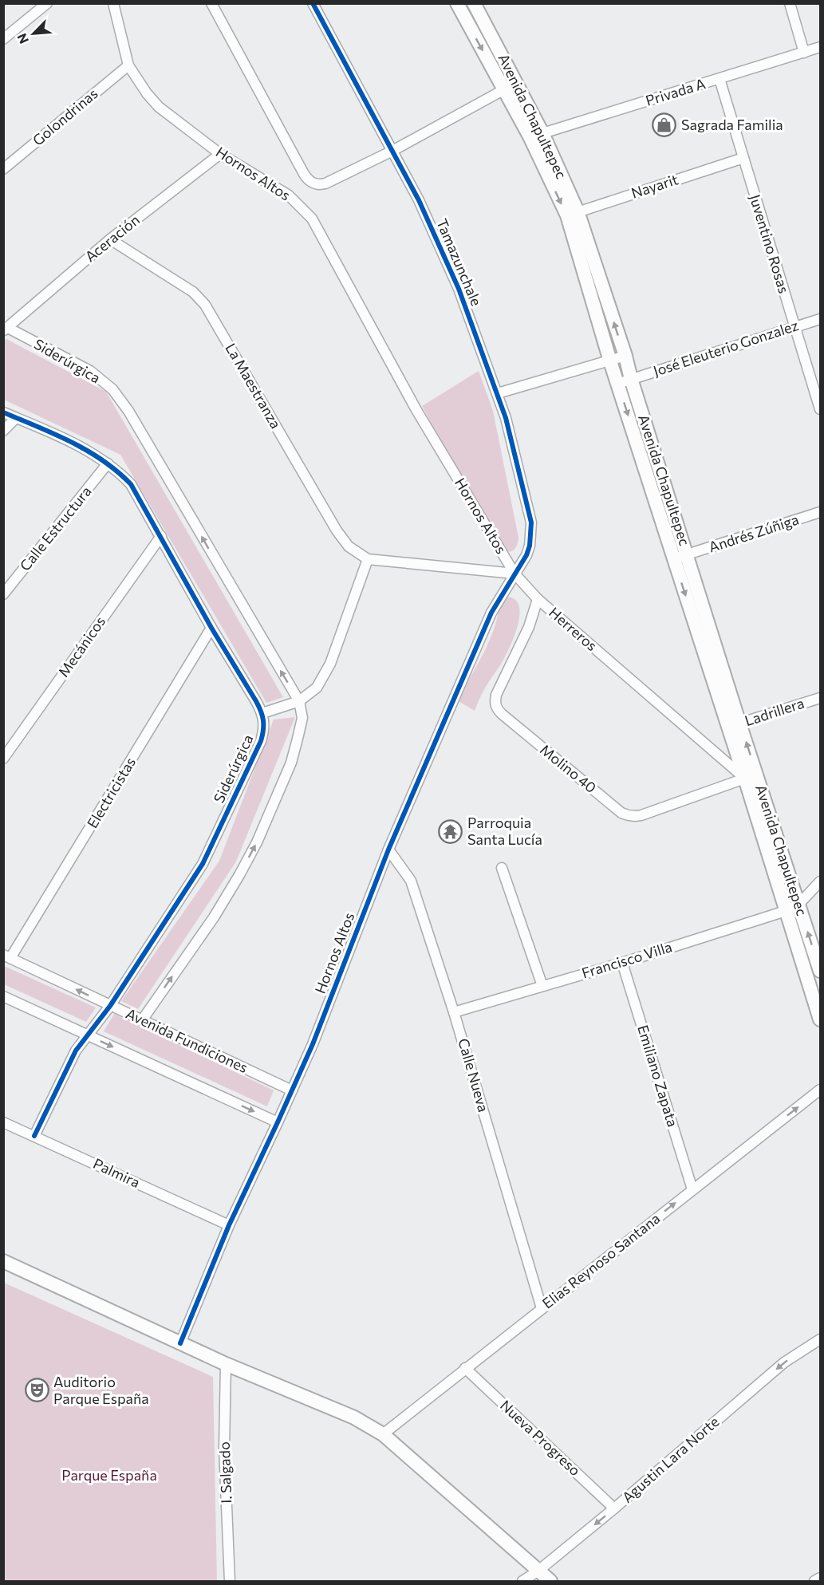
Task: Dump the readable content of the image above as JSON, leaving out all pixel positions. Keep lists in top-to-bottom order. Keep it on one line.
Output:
{"streets":{"main road":["Avenida Chapultepec"],"street":["Privada A","Golondrinas","Hornos Altos","Nayarit","Aceración","Juventino Rosas","Tamazunchale","José Eleuterio Gonzalez","Siderúrgica","La Maestranza","Calle Estructura","Andrés Zúñiga","Herreros","Mecánicos","Ladrillera","Molino 40","Electricistas","Francisco Villa","Avenida Fundiciones","Calle Nueva","Emiliano Zapata","Palmira","Elias Reynoso Santana","Nueva Progreso","Agustin Lara Norte","I. Salgado"]},"crossings":[["Privada A","Avenida Chapultepec"],["Privada A","Juventino Rosas"],["Avenida Chapultepec","Nayarit"],["Avenida Chapultepec","José Eleuterio Gonzalez"],["Avenida Chapultepec","Andrés Zúñiga"],["Avenida Chapultepec","Herreros"],["Avenida Chapultepec","Ladrillera"],["Avenida Chapultepec","Molino 40"],["Avenida Chapultepec","Francisco Villa"],["Golondrinas","Hornos Altos"],["Hornos Altos","Aceración"],["Hornos Altos","Tamazunchale"],["Hornos Altos","Herreros"],["Hornos Altos","Avenida Fundiciones"],["Hornos Altos","Calle Nueva"],["Hornos Altos","Palmira"],["Nayarit","Juventino Rosas"],["Aceración","Siderúrgica"],["Aceración","La Maestranza"],["Juventino Rosas","José Eleuterio Gonzalez"],["Tamazunchale","Herreros"],["Siderúrgica","Avenida Fundiciones"],["Siderúrgica","Palmira"],["Herreros","Molino 40"],["Electricistas","Avenida Fundiciones"],["Francisco Villa","Calle Nueva"],["Francisco Villa","Emiliano Zapata"],["Calle Nueva","Elias Reynoso Santana"],["Emiliano Zapata","Elias Reynoso Santana"],["Elias Reynoso Santana","Nueva Progreso"],["Nueva Progreso","Agustin Lara Norte"]],"one_way":["Siderúrgica","Elias Reynoso Santana","Agustin Lara Norte"],"parks":["Parque España"],"places":{"shop":["Sagrada Familia"],"temple":["Parroquia Santa Lucía"],"theatre":["Auditorio Parque España"]},"north":"bottom left"}
